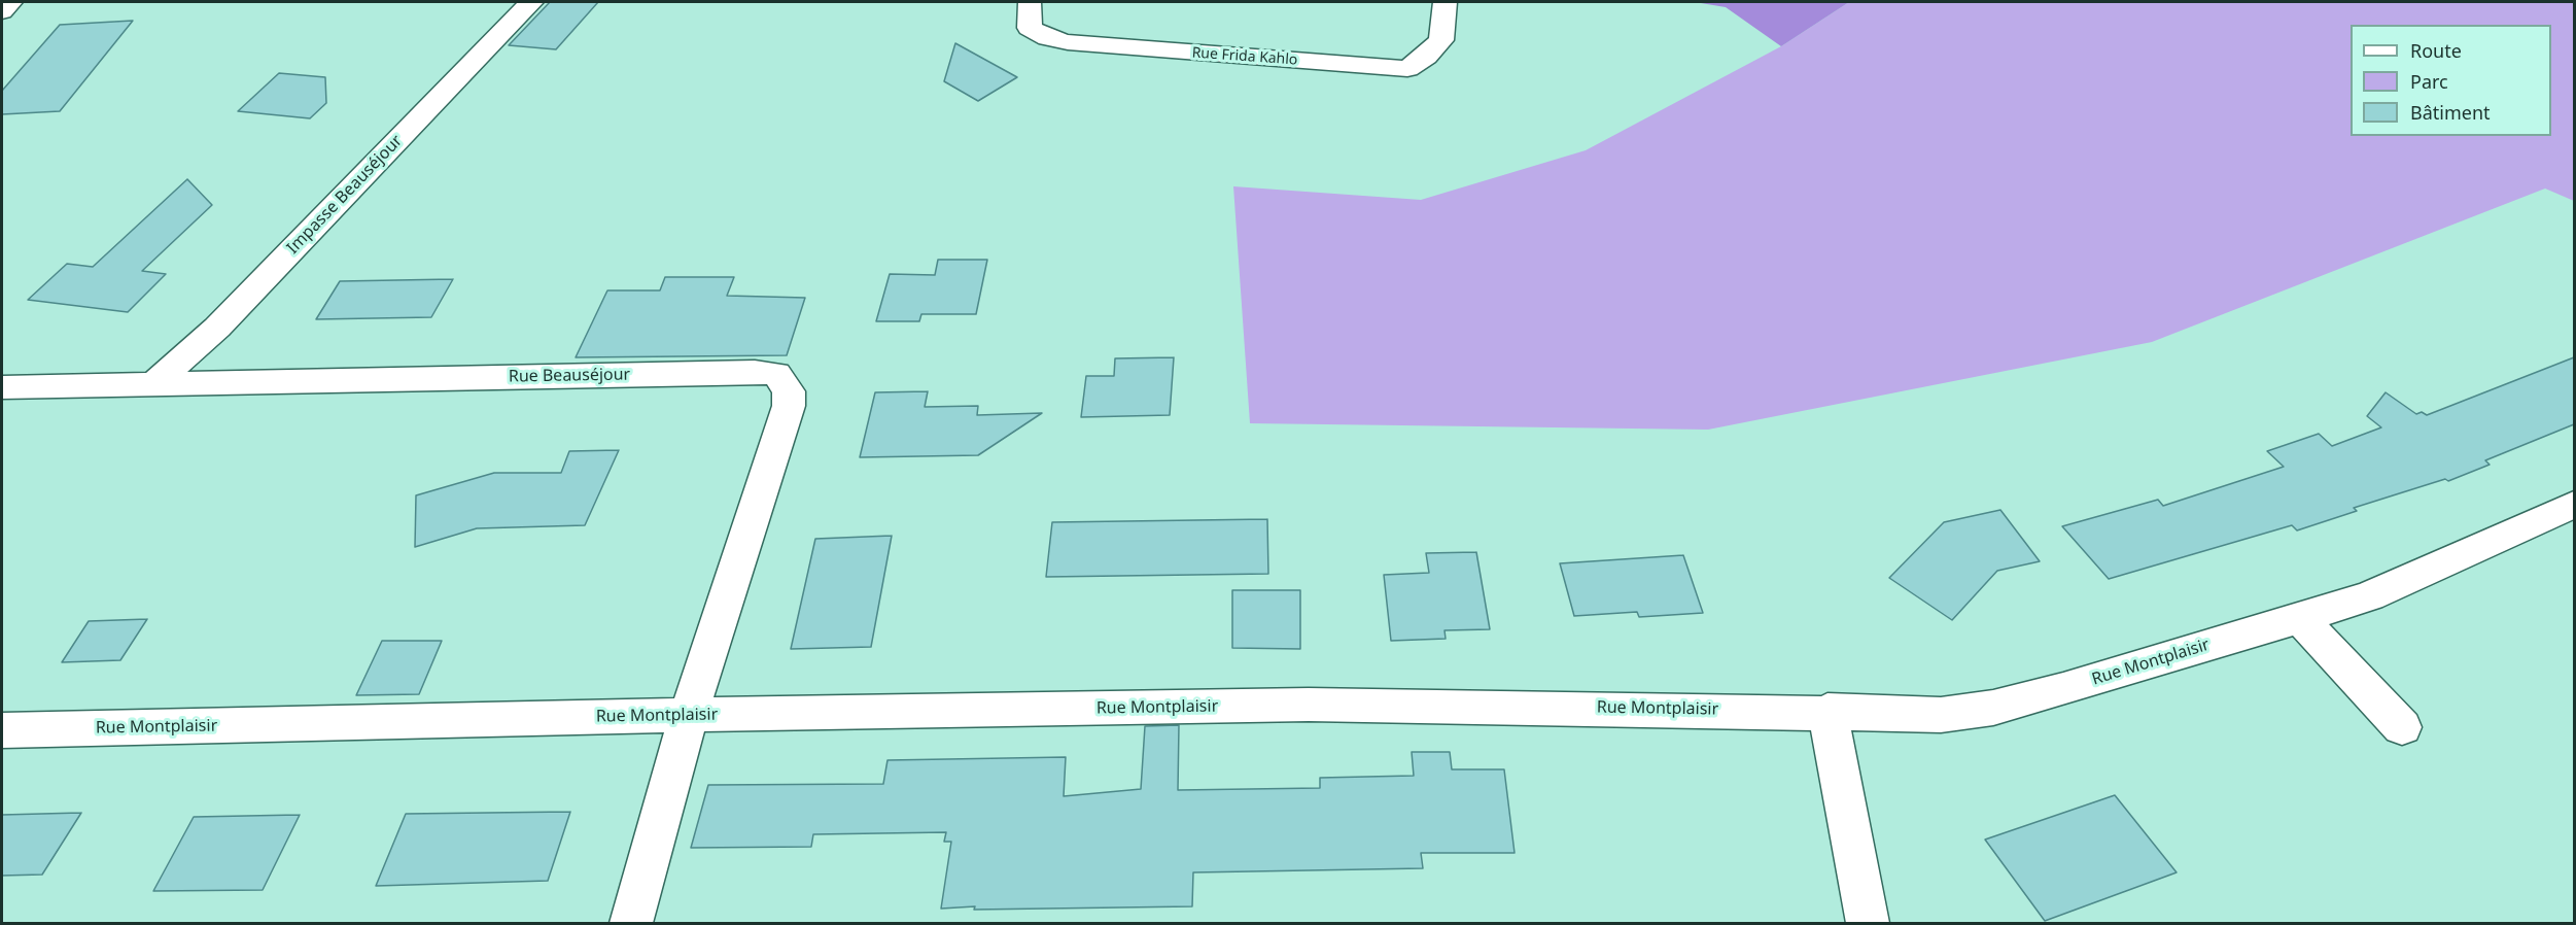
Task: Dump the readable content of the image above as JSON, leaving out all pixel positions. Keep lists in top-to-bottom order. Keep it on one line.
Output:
{"streets":{"street":["Rue Frida Kahlo","Impasse Beauséjour","Rue Beauséjour","Rue Montplaisir"]},"crossings":[["Impasse Beauséjour","Rue Beauséjour"],["Rue Beauséjour","Rue Montplaisir"]],"legend":["Route","Parc","Bâtiment"]}
